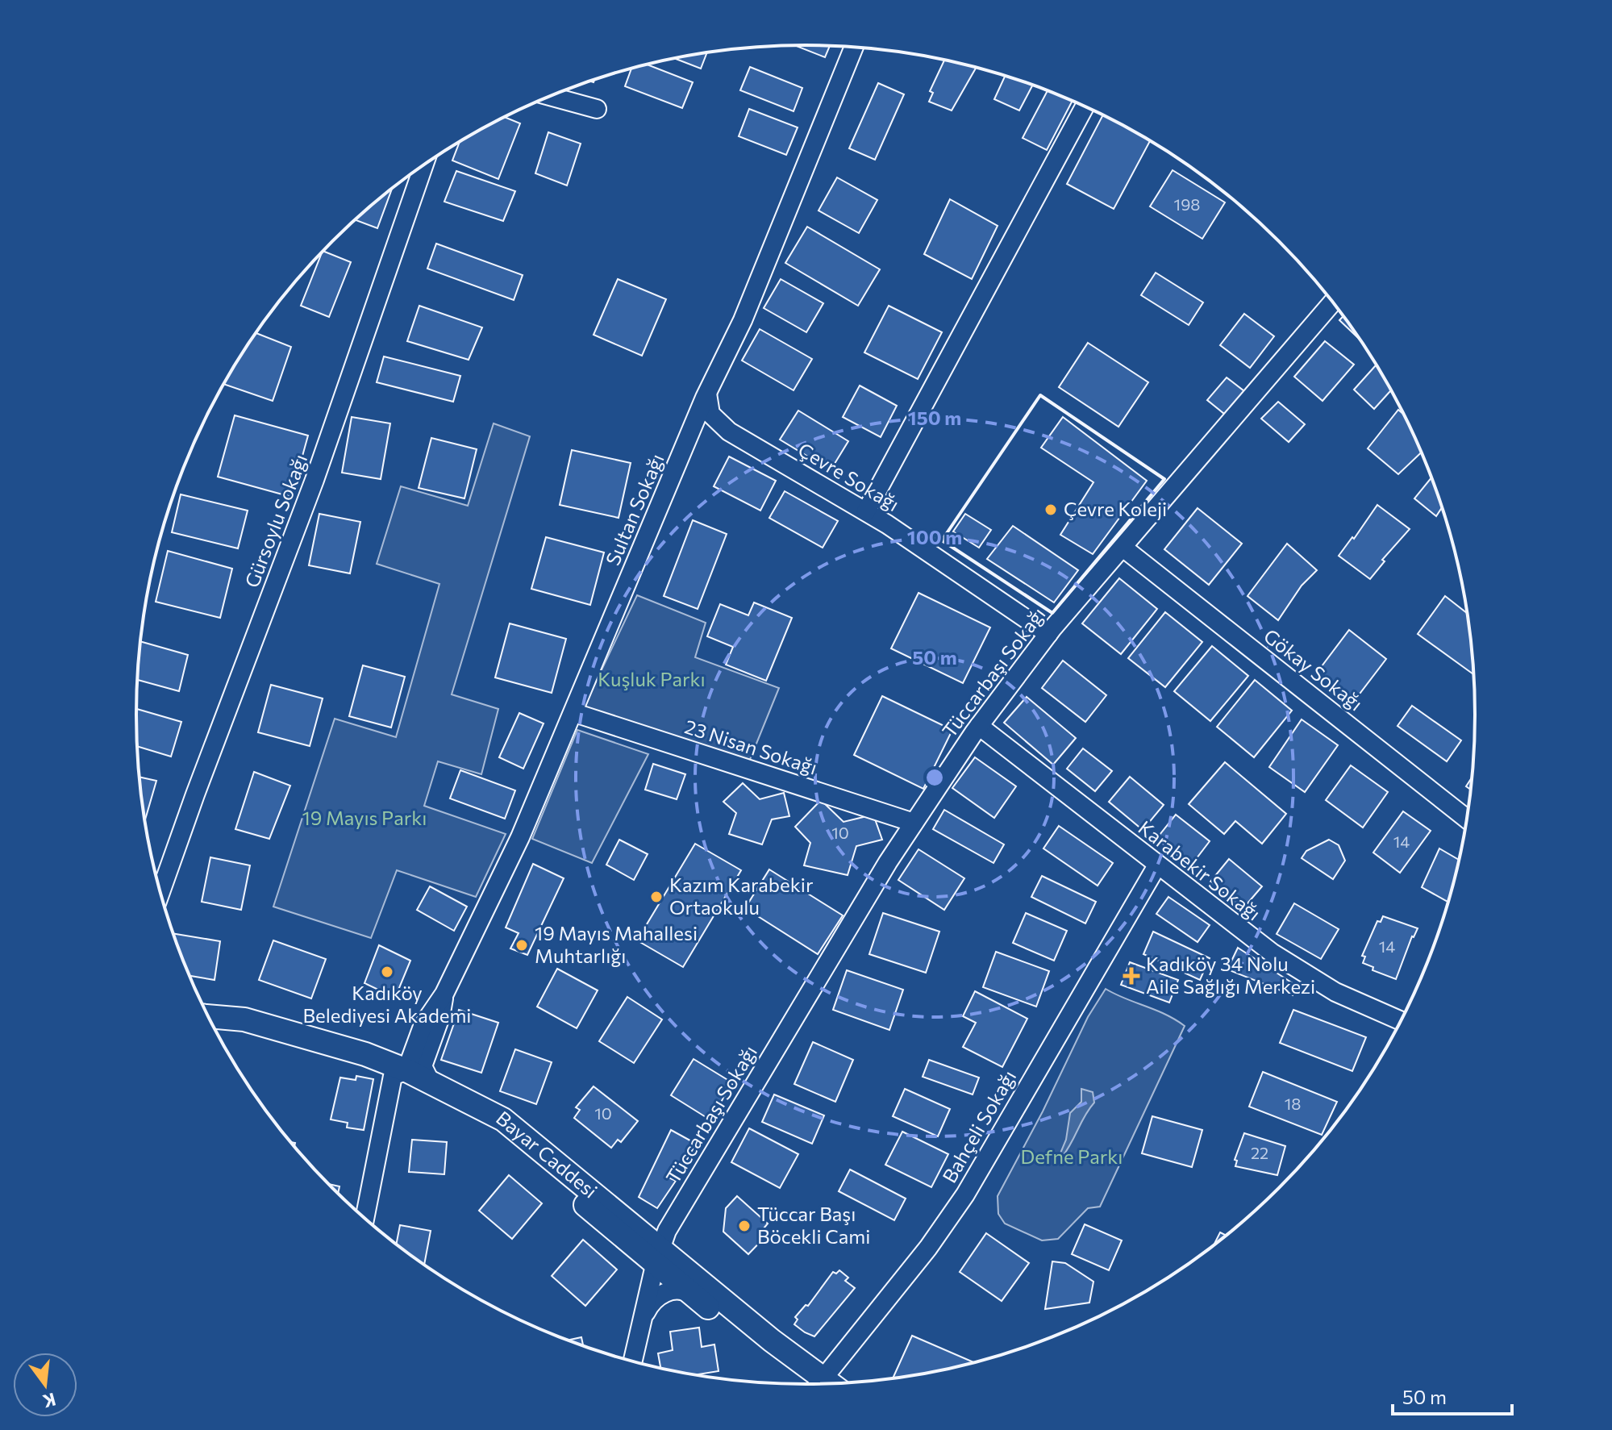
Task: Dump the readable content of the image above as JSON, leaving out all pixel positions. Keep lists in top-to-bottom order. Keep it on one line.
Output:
{"streets":{"main road":["Bayar Caddesi"],"street":["Çevre Sokağı","Sultan Sokağı","Gürsoylu Sokağı","Gökay Sokağı","Tüccarbaşı Sokağı","23 Nisan Sokağı","Karabekir Sokağı","Bahçeli Sokağı"]},"crossings":[["Çevre Sokağı","Sultan Sokağı"],["Çevre Sokağı","Tüccarbaşı Sokağı"],["Sultan Sokağı","23 Nisan Sokağı"],["Sultan Sokağı","Bayar Caddesi"],["Gökay Sokağı","Tüccarbaşı Sokağı"],["Tüccarbaşı Sokağı","23 Nisan Sokağı"],["Tüccarbaşı Sokağı","Karabekir Sokağı"],["Tüccarbaşı Sokağı","Bayar Caddesi"],["Karabekir Sokağı","Bahçeli Sokağı"]],"parks":["Kuşluk Parkı","19 Mayıs Parkı","Defne Parkı"],"places":{"other":["Çevre Koleji","Kazım Karabekir Ortaokulu","19 Mayıs Mahallesi Muhtarlığı","Kadıköy Belediyesi Akademi","Tüccar Başı Böcekli Cami"],"health":["Kadıköy 34 Nolu Aile Sağlığı Merkezi"]},"house_numbers":["198","10","14","14","18","10","22"],"scale_bar":"50 m","north":"bottom","rings":["150 m","100 m","50 m"]}
